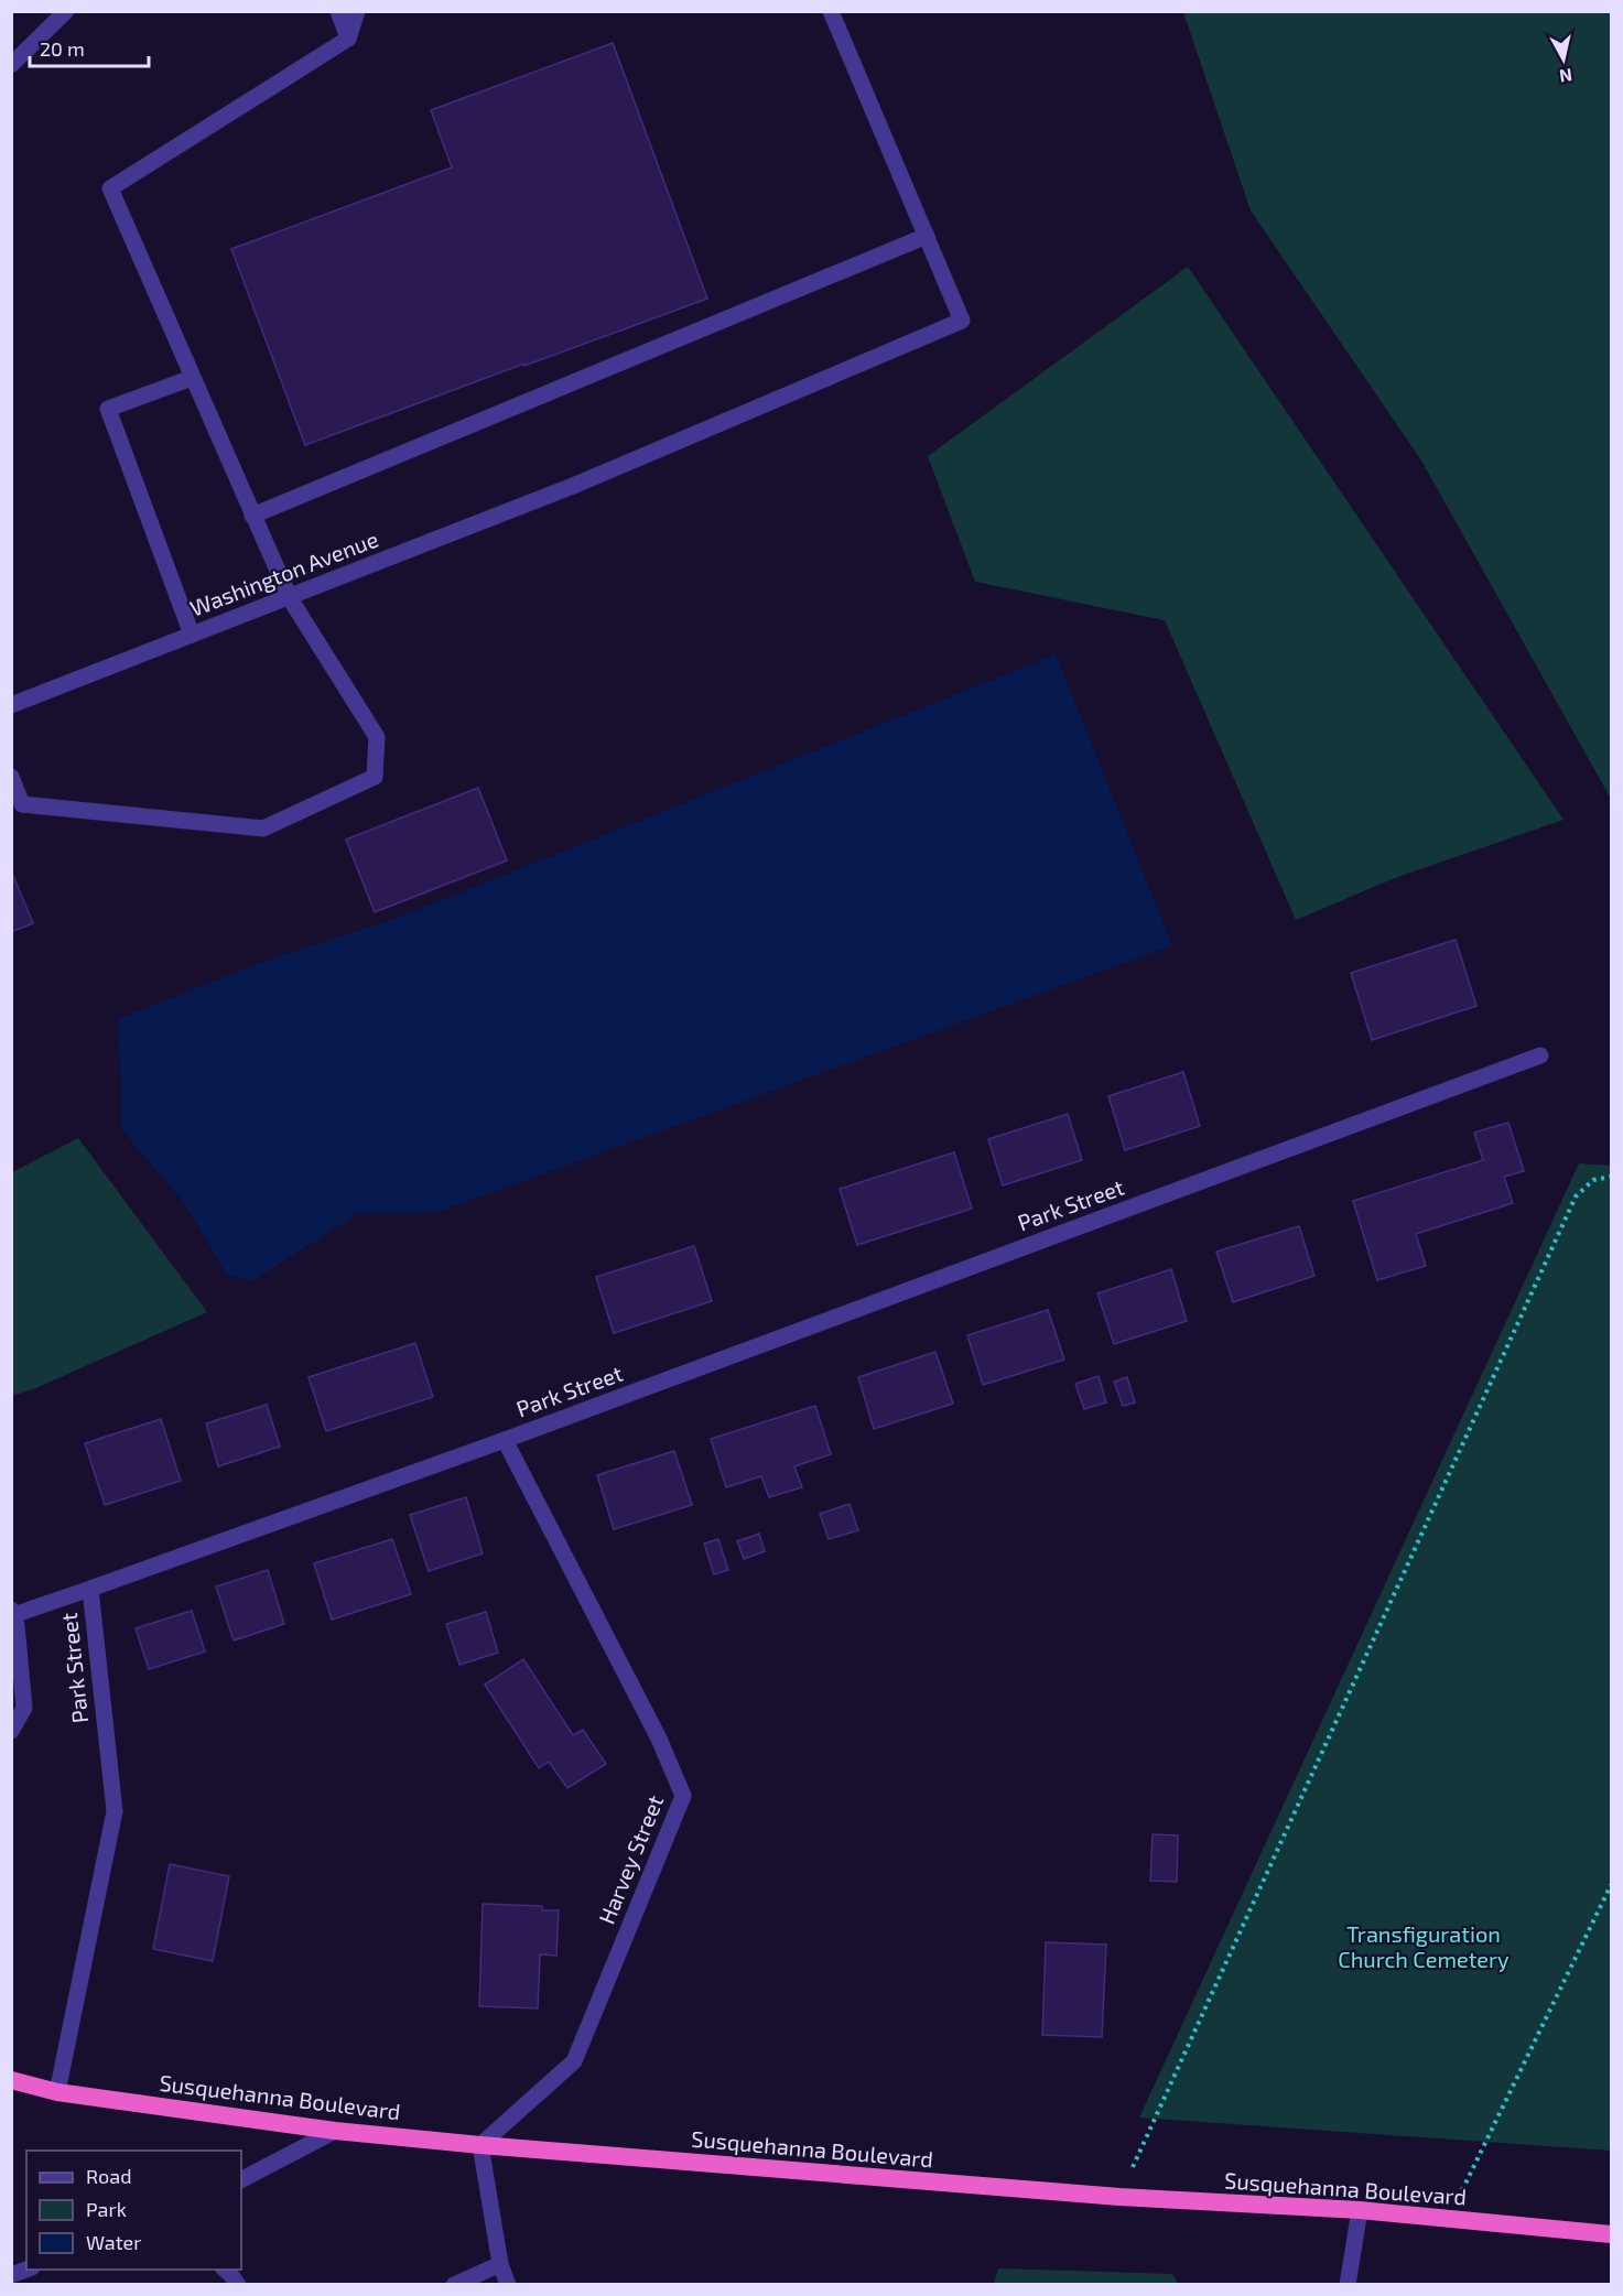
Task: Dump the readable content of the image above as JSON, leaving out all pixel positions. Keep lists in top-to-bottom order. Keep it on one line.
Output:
{"streets":{"highway":["Susquehanna Boulevard"],"street":["Washington Avenue","Park Street","Harvey Street"]},"crossings":[["Park Street","Harvey Street"],["Park Street","Susquehanna Boulevard"],["Harvey Street","Susquehanna Boulevard"]],"parks":["Transfiguration Church Cemetery"],"legend":["Road","Park","Water"],"scale_bar":"20 m","north":"bottom"}
